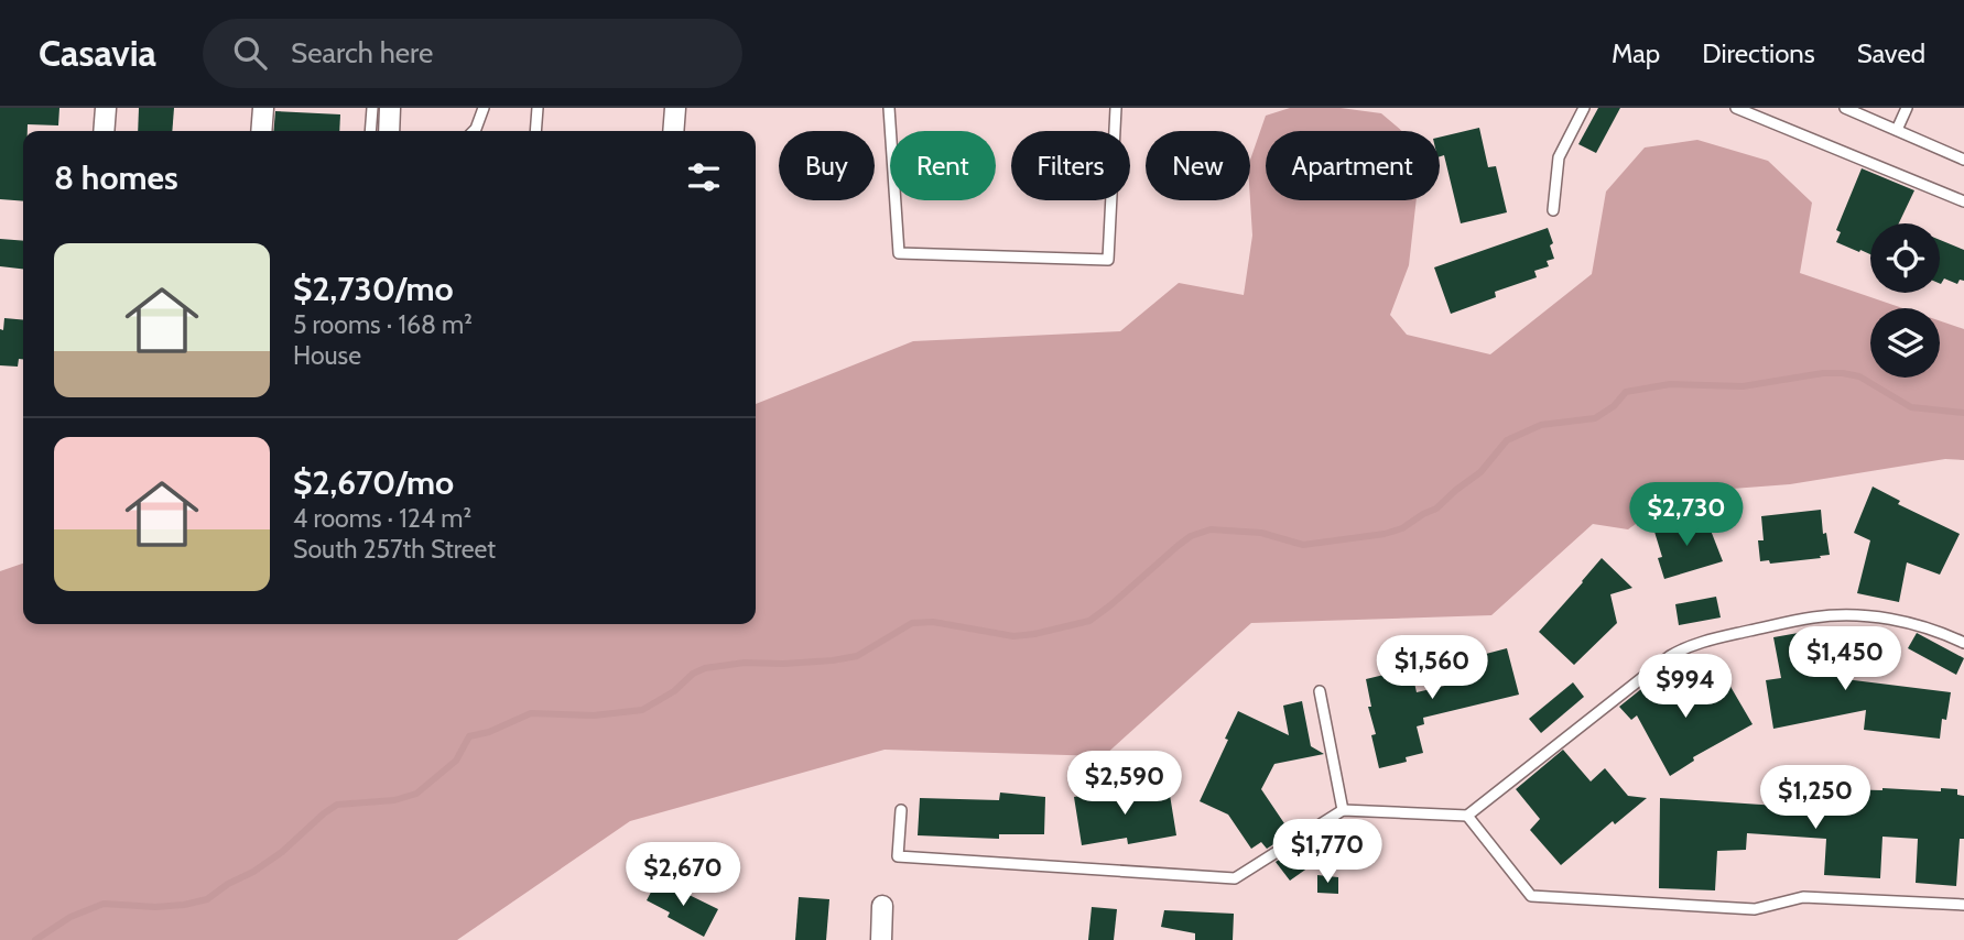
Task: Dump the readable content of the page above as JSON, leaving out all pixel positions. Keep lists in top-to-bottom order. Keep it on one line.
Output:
{"page":{"header":"Casavia","search":"Search here","nav":["Map","Directions","Saved"],"chip":["Buy","Rent","Filters","New","Apartment"],"heading":"8 homes","list":[{"name":"$2,730/mo","note":"5 rooms · 168 m² · House"},{"name":"$2,670/mo","note":"4 rooms · 124 m² · South 257th Street"}],"price":["$2,730","$1,450","$1,560","$994","$2,590","$1,250","$1,770","$2,670"]}}
